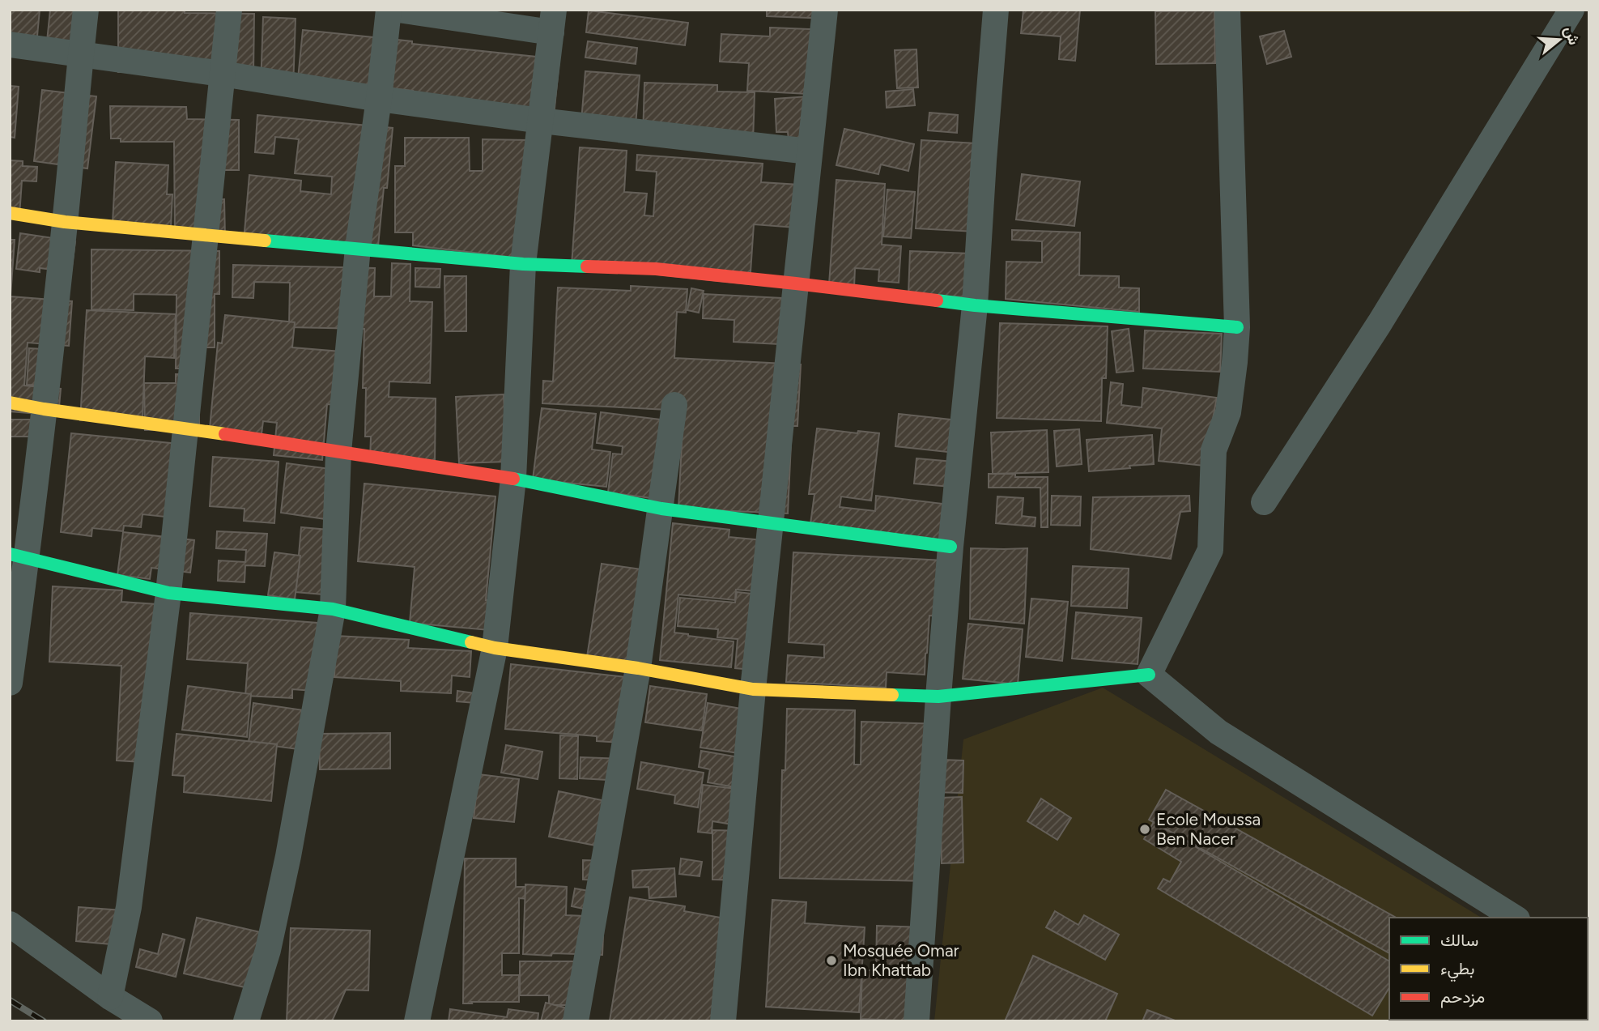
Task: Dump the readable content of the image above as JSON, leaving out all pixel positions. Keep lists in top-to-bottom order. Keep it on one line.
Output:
{"places":["Ecole Moussa Ben Nacer","Mosquée Omar Ibn Khattab"],"legend":["سالك","بطيء","مزدحم"],"north":"right"}
